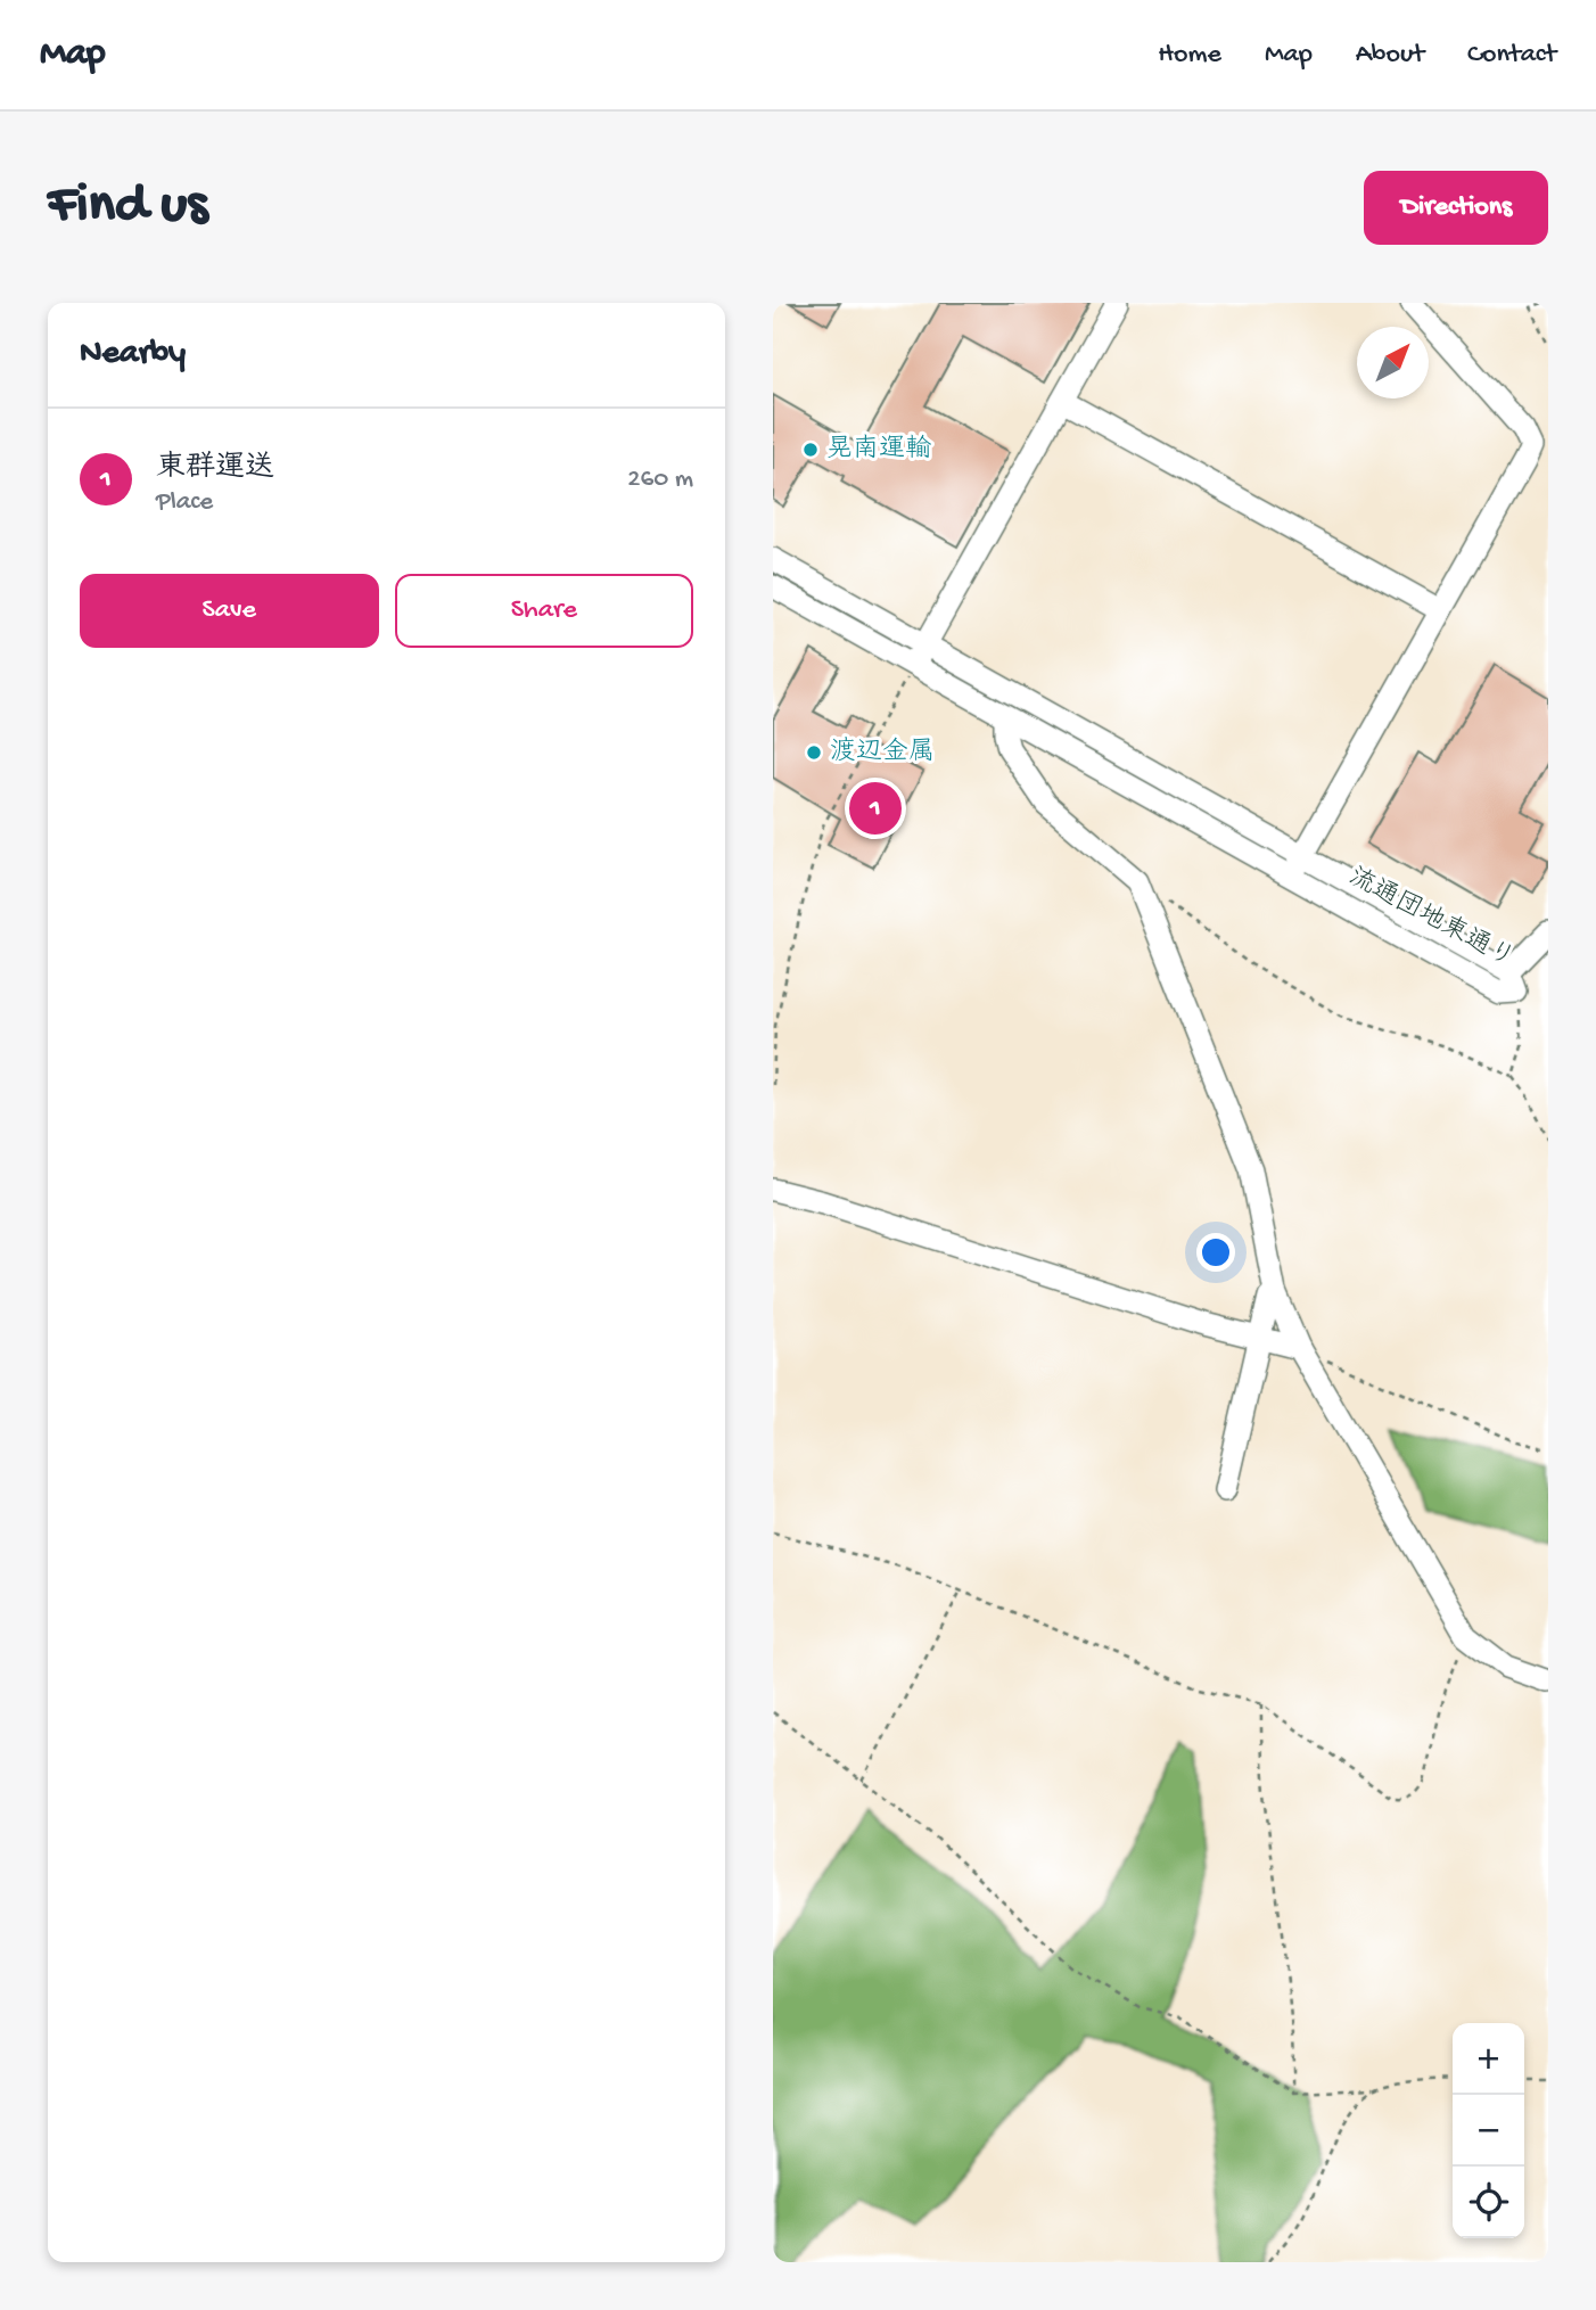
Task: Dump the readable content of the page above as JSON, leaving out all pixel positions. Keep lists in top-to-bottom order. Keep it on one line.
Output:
{"streets":{"street":["流通団地東通り"]},"places":["晃南運輸","渡辺金属"],"north":"top right","page":{"header":"Map","nav":["Home","Map","About","Contact"],"buttons":["Directions",["Save","Share"]],"title":"Find us","heading":"Nearby","list":[{"mark":"1","name":"東群運送","note":"Place","value":"260 m"}],"pins":"1","map_buttons":["+","−"]}}
